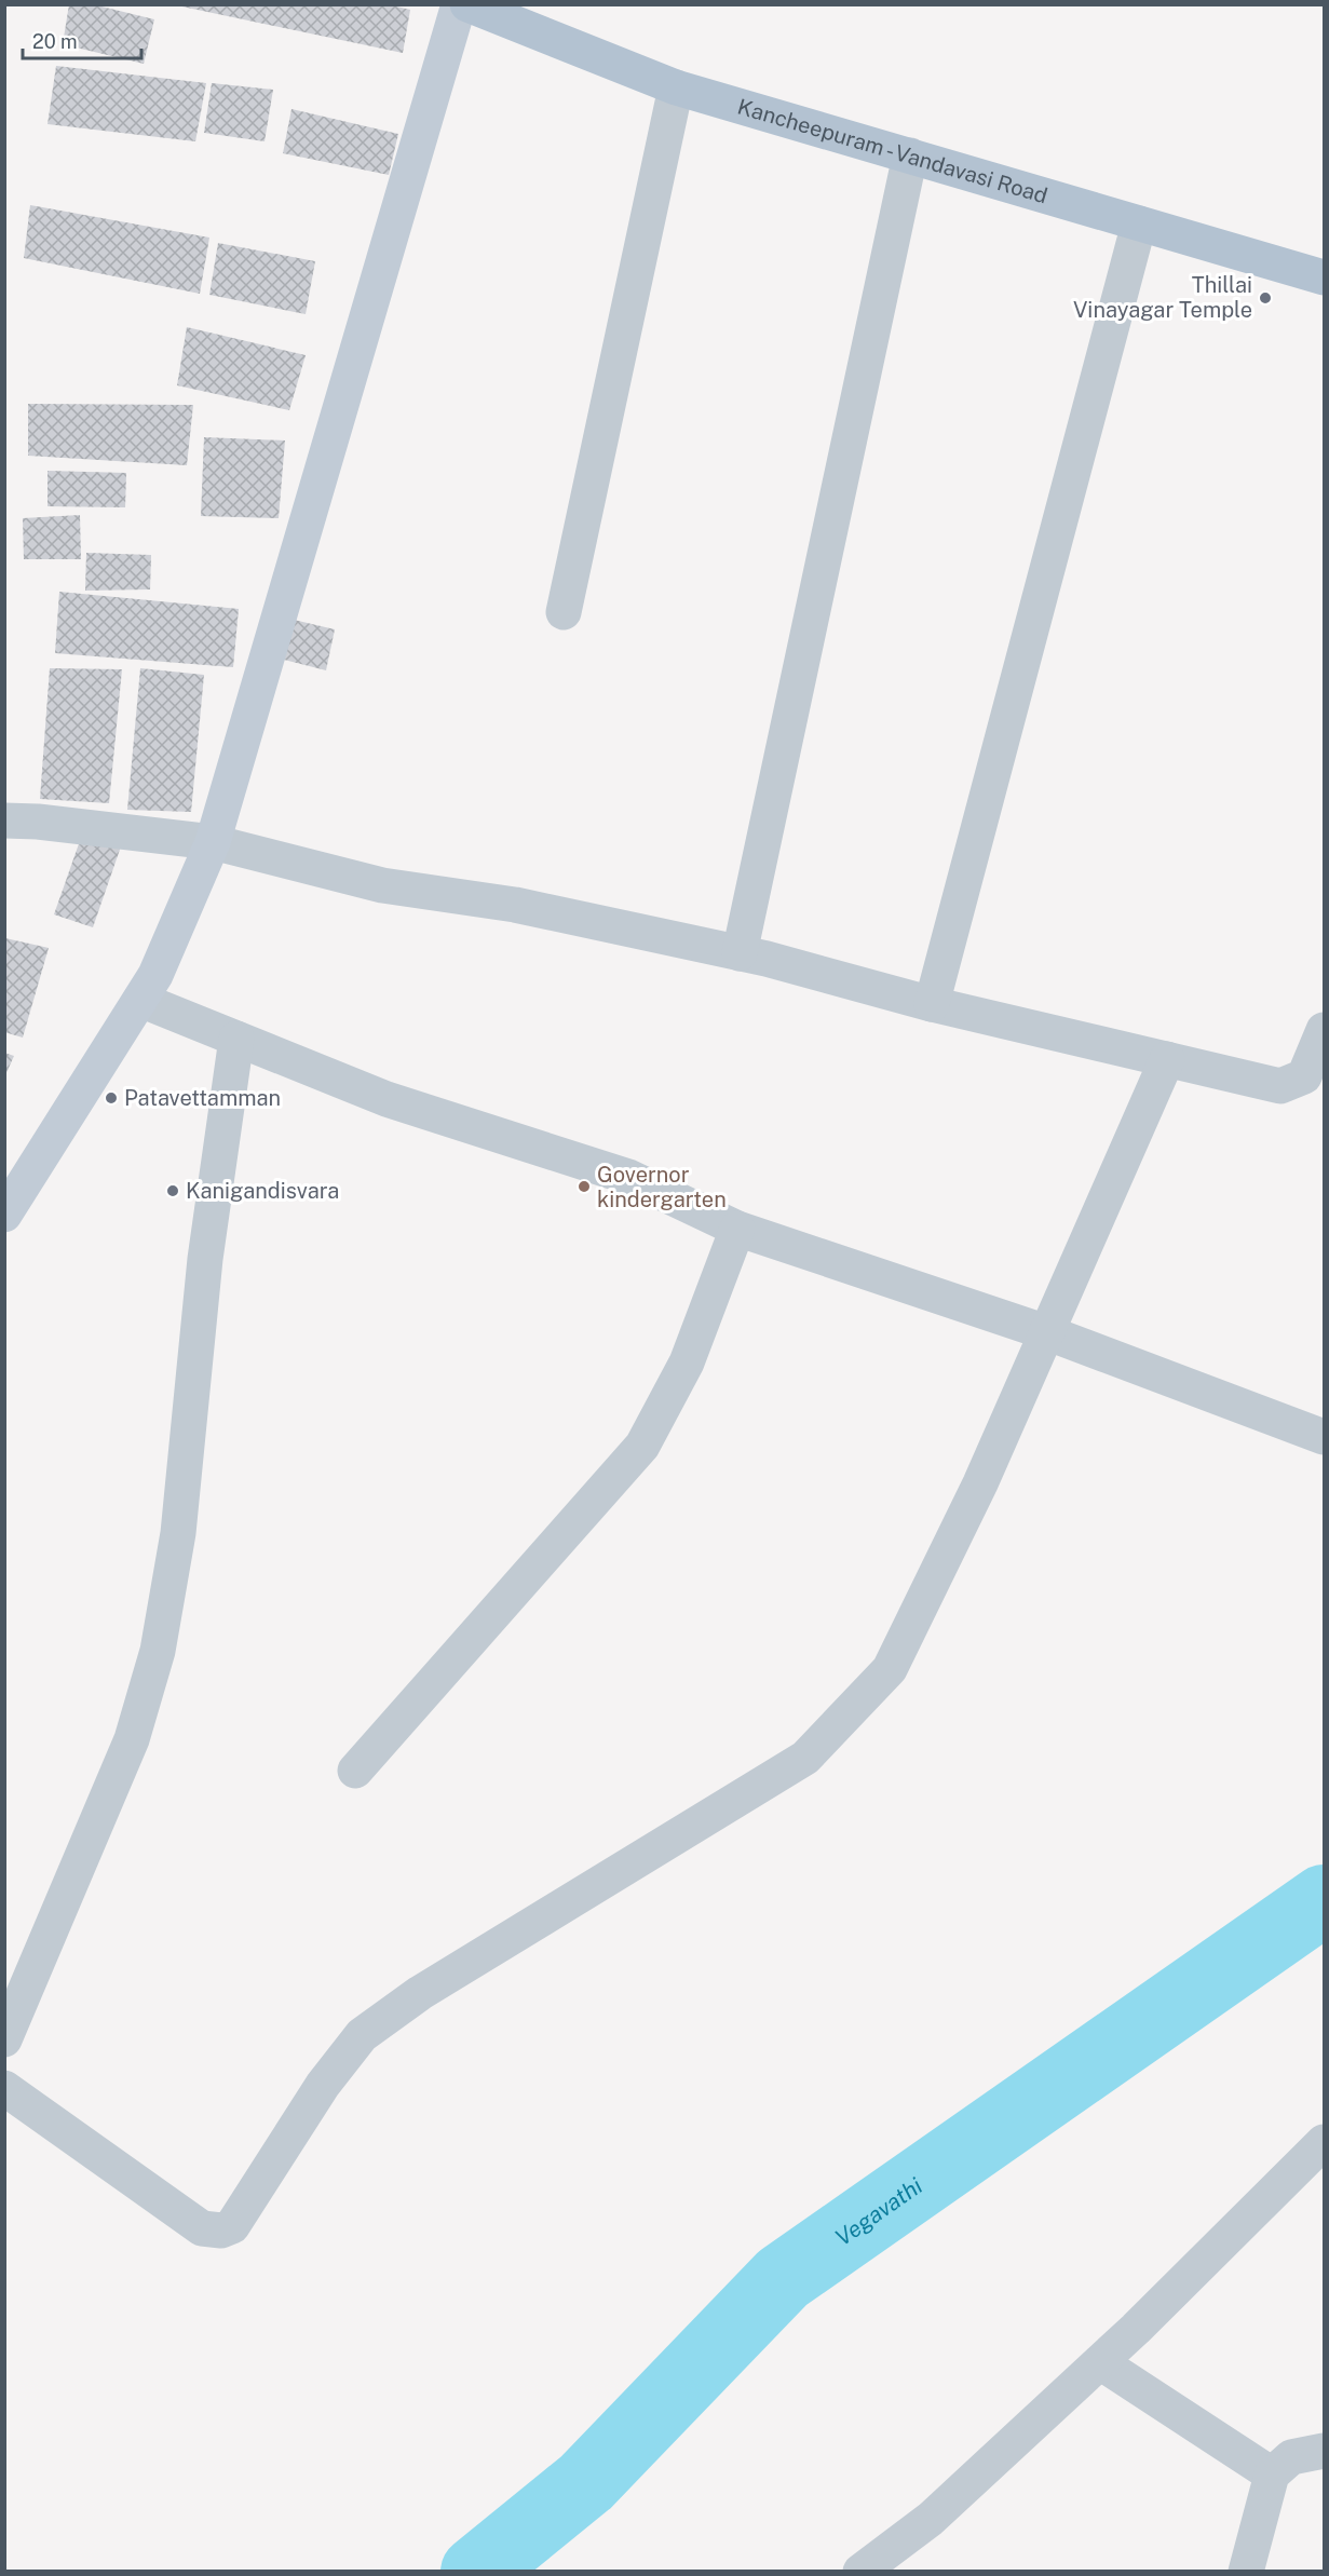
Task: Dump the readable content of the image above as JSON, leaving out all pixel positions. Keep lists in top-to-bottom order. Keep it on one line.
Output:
{"streets":{"main road":["Kancheepuram - Vandavasi Road"]},"water":["Vegavathi"],"places":["Thillai Vinayagar Temple","Patavettamman","Governor kindergarten","Kanigandisvara"],"scale_bar":"20 m"}
